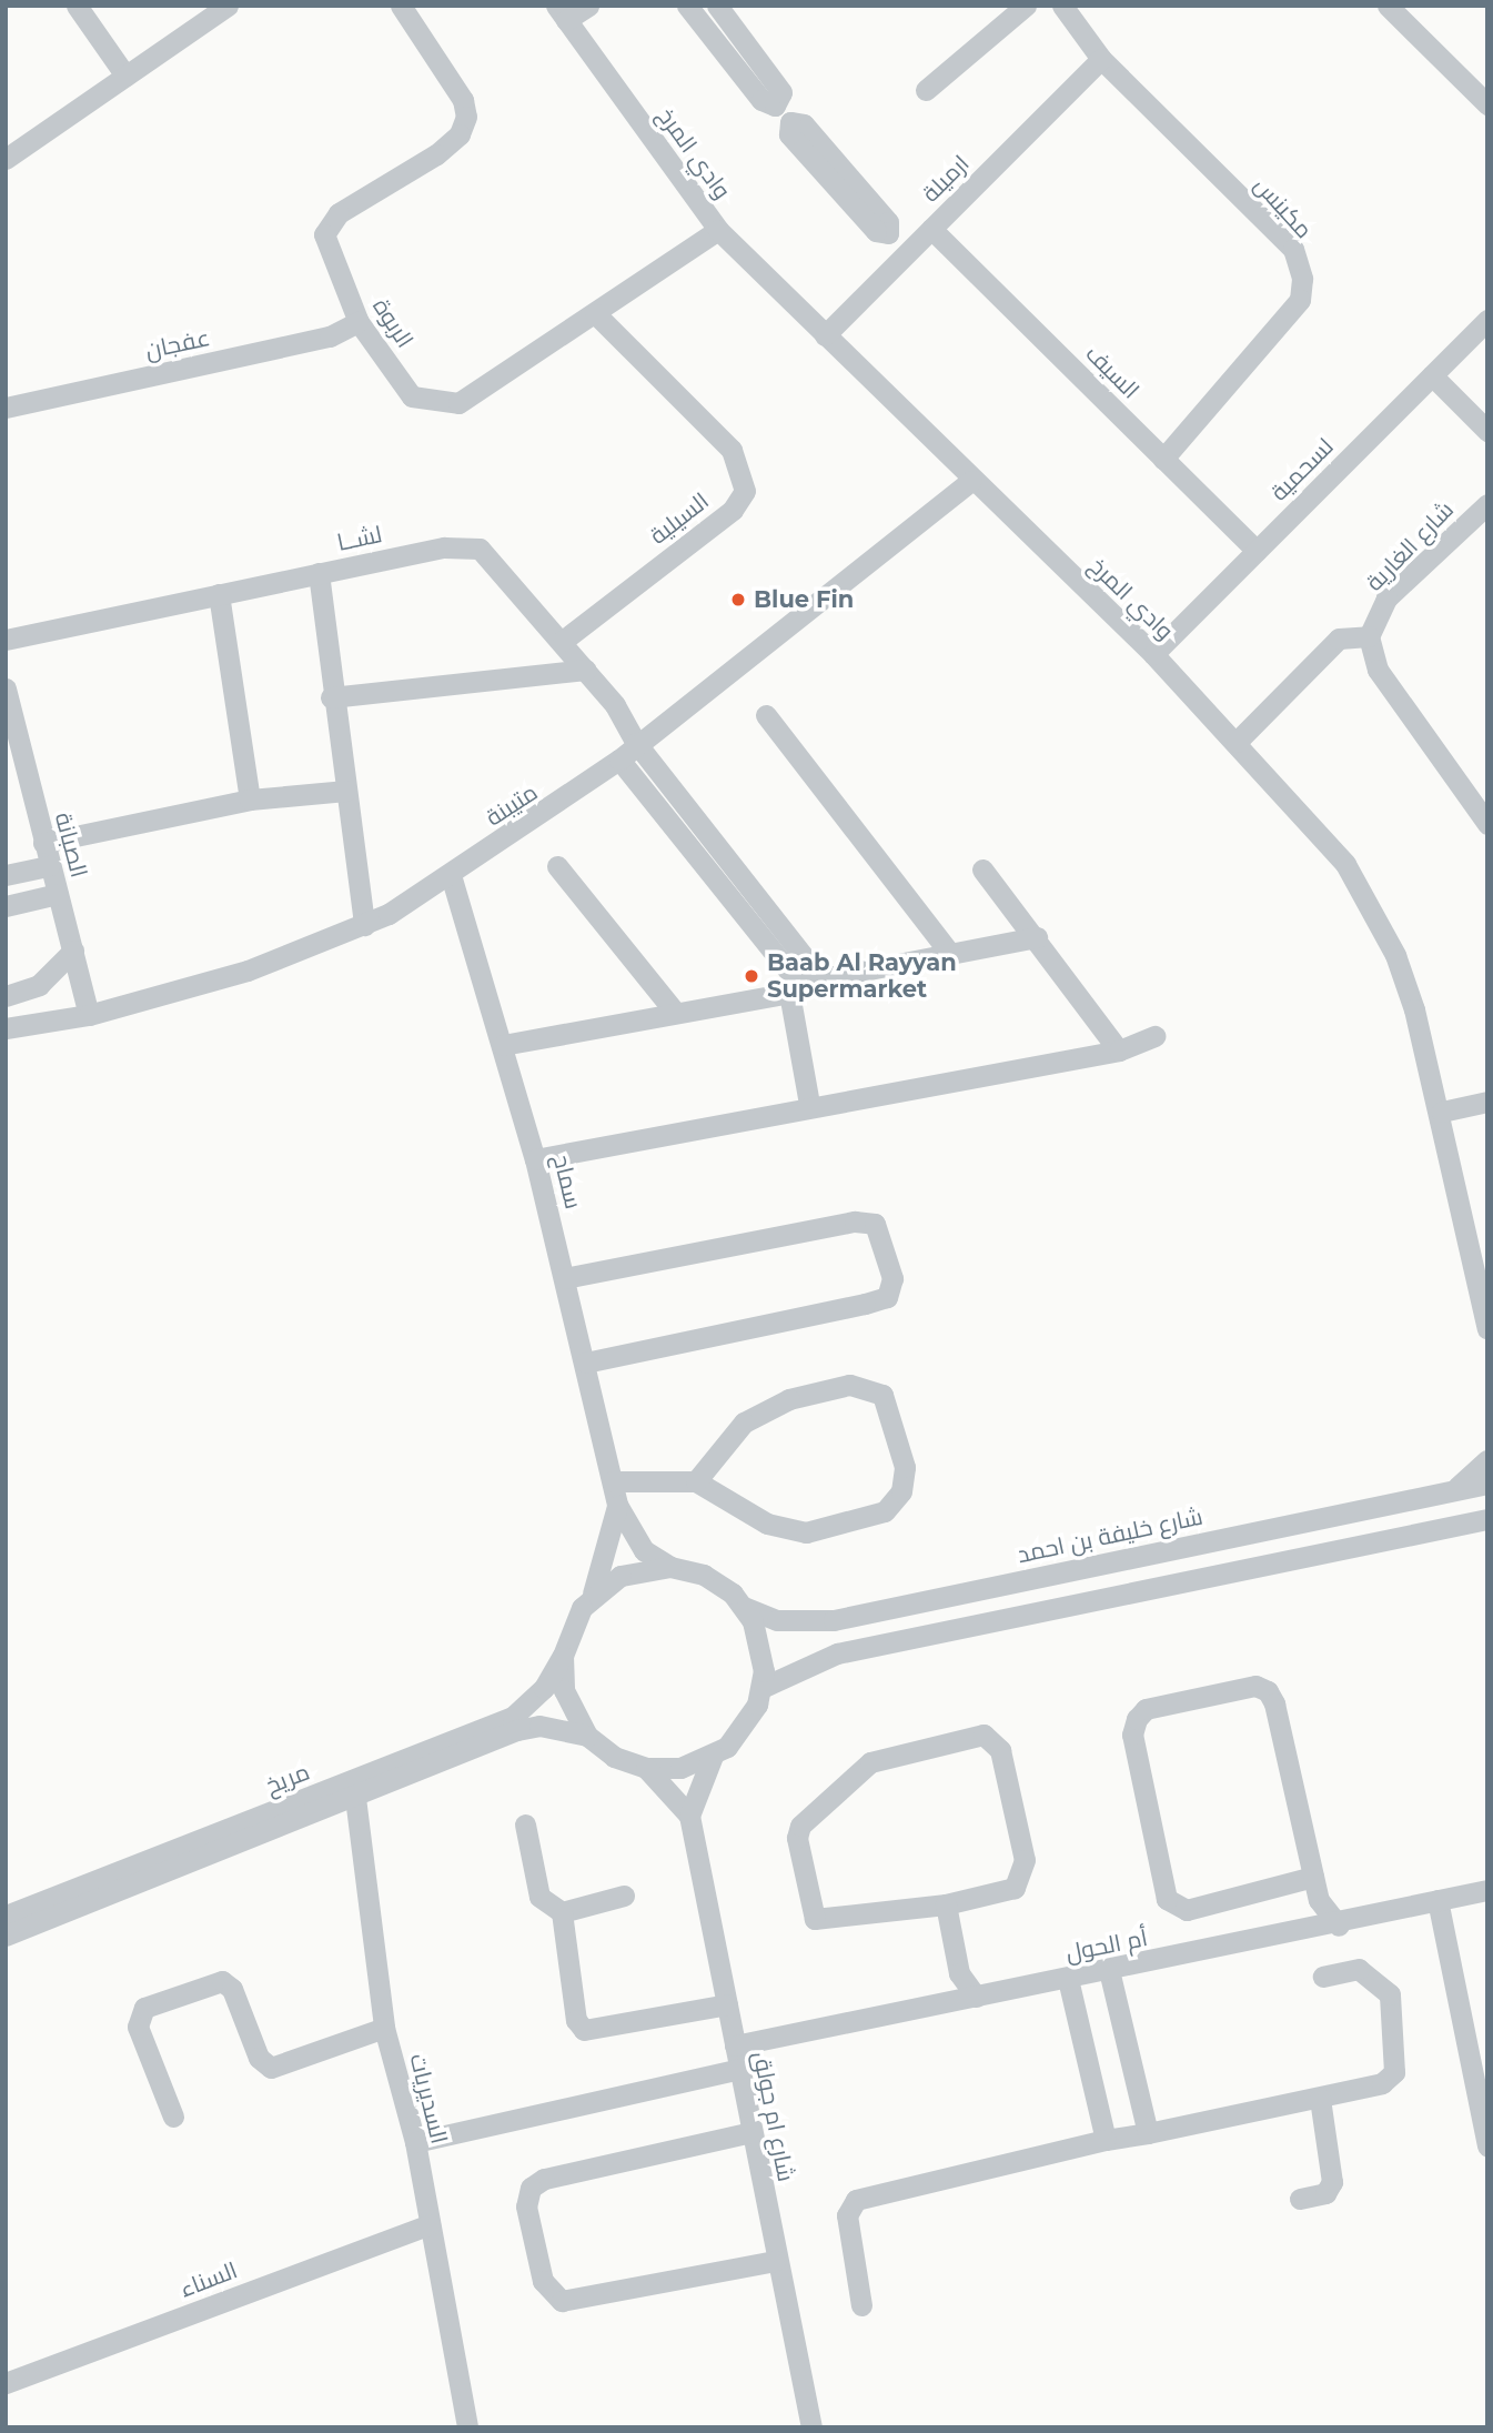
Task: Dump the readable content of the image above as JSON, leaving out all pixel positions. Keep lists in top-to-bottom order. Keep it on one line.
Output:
{"streets":{"street":["وادي المرخ","ارميلة","مكينس","الربوة","عفجان","السيف","لسحمية","السيلية","لشــا","شارع الغارية","متيبنة","الصبانة","سماح","شارع خليفة بن احمد","مريخ","أم الحول","السديريات","شارع ام جولق","السناء"]},"crossings":[["وادي المرخ","ارميلة"],["وادي المرخ","الربوة"],["وادي المرخ","لسحمية"],["وادي المرخ","متيبنة"],["ارميلة","مكينس"],["ارميلة","السيف"],["مكينس","السيف"],["الربوة","عفجان"],["الربوة","السيلية"],["السيف","لسحمية"],["السيلية","لشــا"],["لشــا","متيبنة"],["متيبنة","الصبانة"],["متيبنة","سماح"],["سماح","شارع خليفة بن احمد"],["سماح","مريخ"],["شارع خليفة بن احمد","مريخ"],["مريخ","السديريات"],["أم الحول","شارع ام جولق"],["السديريات","السناء"]],"places":["Blue Fin","Baab Al Rayyan Supermarket"]}
